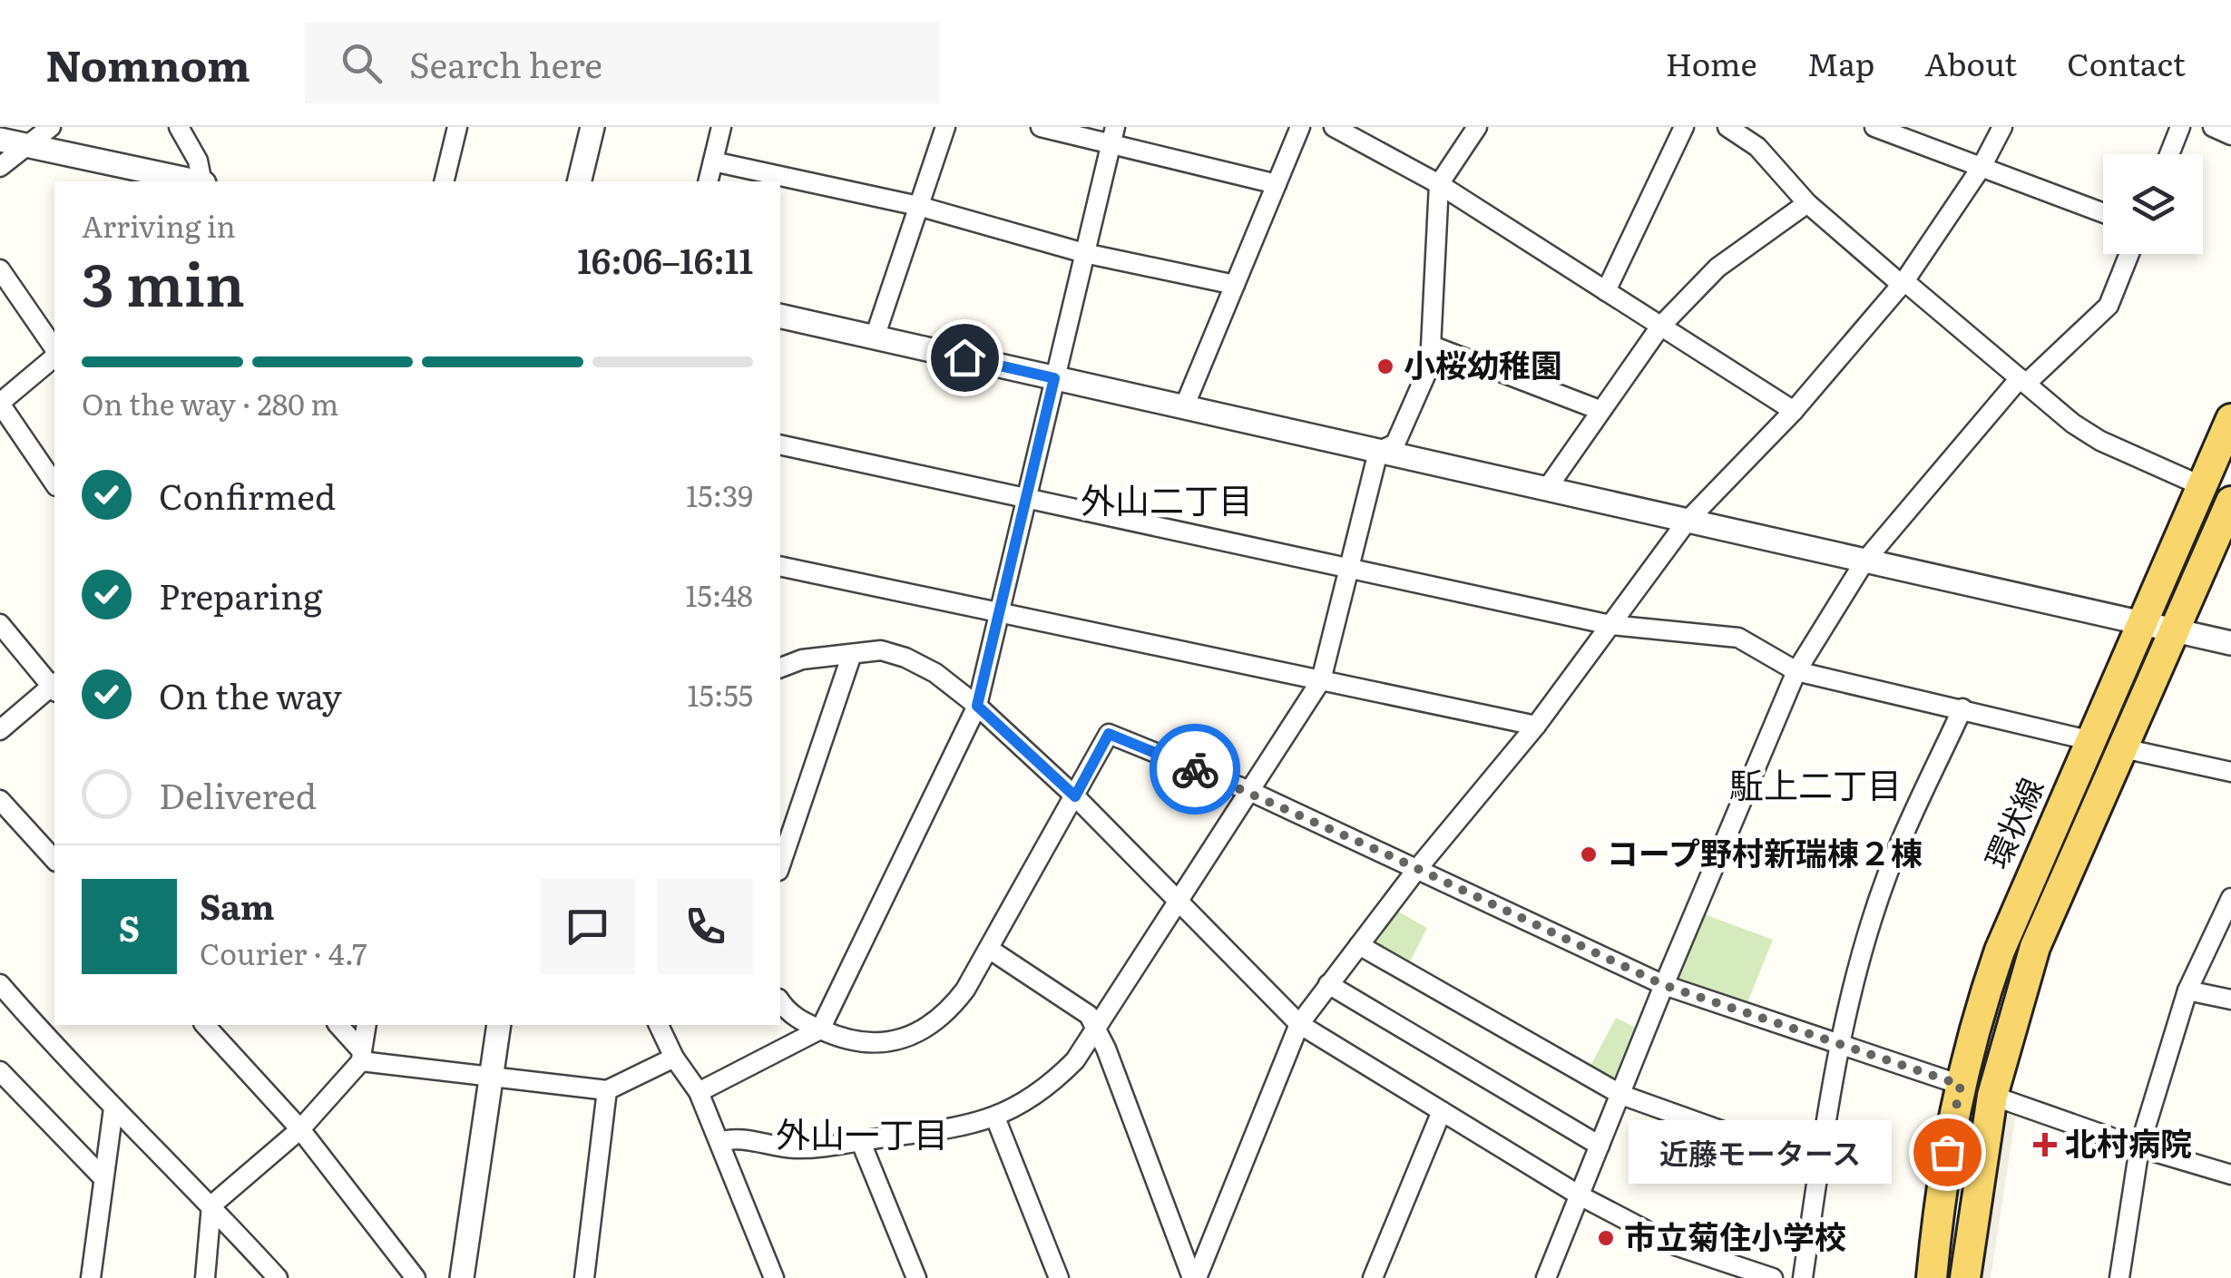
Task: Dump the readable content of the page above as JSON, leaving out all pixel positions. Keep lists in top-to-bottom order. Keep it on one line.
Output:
{"streets":{"main road":["環状線"]},"districts":["外山二丁目","駈上二丁目","外山一丁目"],"places":{"other":["小桜幼稚園","コープ野村新瑞棟２棟","近藤モータース","市立菊住小学校"],"health":["北村病院"]},"page":{"header":"Nomnom","search":"Search here","nav":["Home","Map","About","Contact"],"heading":["3 min","Arriving in","16:06–16:11"],"panel":["Sam","Courier · 4.7"],"bar":"On the way · 280 m","list":[["Confirmed","15:39"],["Preparing","15:48"],["On the way","15:55"],"Delivered"],"round":"S","bubble":"近藤モータース"}}
